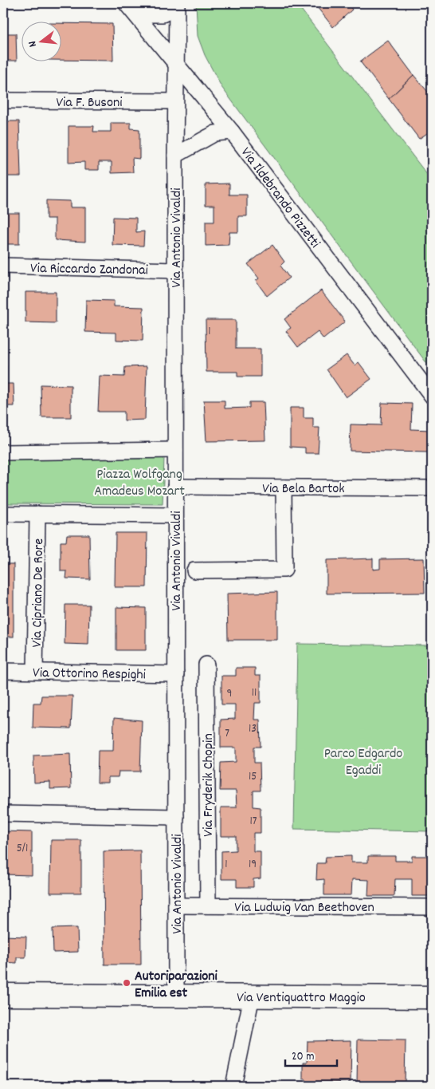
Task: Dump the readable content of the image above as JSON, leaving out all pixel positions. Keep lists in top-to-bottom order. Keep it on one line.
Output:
{"streets":{"street":["Via F. Busoni","Via Ildebrando Pizzetti","Via Antonio Vivaldi","Via Riccardo Zandonai","Via Bela Bartok","Via Cipriano De Rore","Via Ottorino Respighi","Via Fryderik Chopin","Via Ludwig Van Beethoven","Via Ventiquattro Maggio"]},"crossings":[["Via F. Busoni","Via Antonio Vivaldi"],["Via Ildebrando Pizzetti","Via Antonio Vivaldi"],["Via Antonio Vivaldi","Via Riccardo Zandonai"],["Via Antonio Vivaldi","Via Bela Bartok"],["Via Antonio Vivaldi","Via Ottorino Respighi"],["Via Antonio Vivaldi","Via Ludwig Van Beethoven"],["Via Antonio Vivaldi","Via Ventiquattro Maggio"],["Via Cipriano De Rore","Via Ottorino Respighi"],["Via Fryderik Chopin","Via Ludwig Van Beethoven"]],"parks":["Piazza Wolfgang Amadeus Mozart","Parco Edgardo Egaddi"],"places":["Autoriparazioni Emilia est"],"house_numbers":["1","11","9","13","7","15","17","5/1","1","19"],"scale_bar":"20 m","north":"left"}
